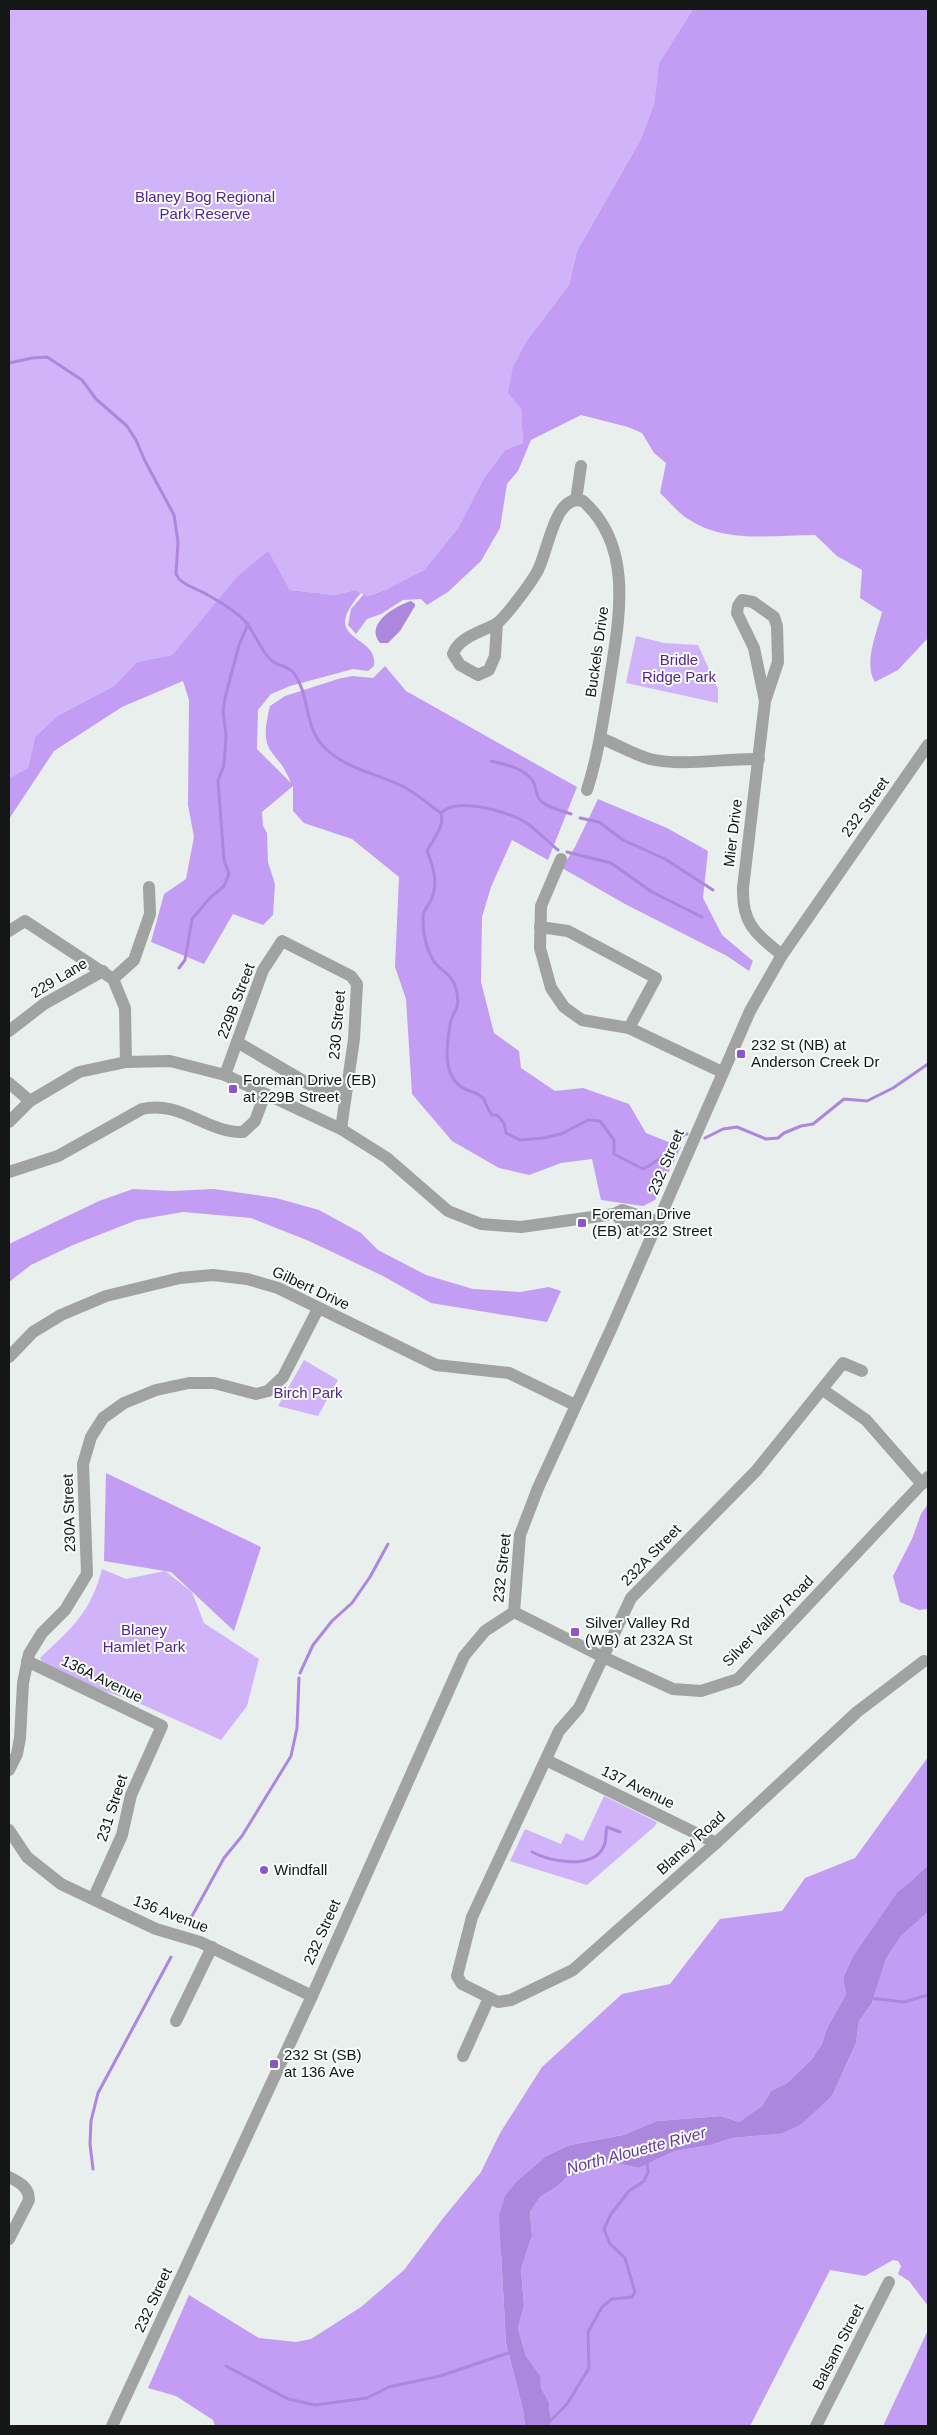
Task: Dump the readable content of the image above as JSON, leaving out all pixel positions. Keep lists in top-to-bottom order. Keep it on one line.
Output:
{"streets":{"street":["Buckels Drive","232 Street","Mier Drive","229 Lane","229B Street","230 Street","Gilbert Drive","230A Street","232A Street","Silver Valley Road","136A Avenue","137 Avenue","231 Street","Blaney Road","136 Avenue","Balsam Street"]},"crossings":[["232 Street","Mier Drive"],["232 Street","Gilbert Drive"],["232 Street","Silver Valley Road"],["232 Street","136 Avenue"],["229B Street","230 Street"],["Gilbert Drive","230A Street"],["230A Street","136A Avenue"],["232A Street","Silver Valley Road"],["232A Street","137 Avenue"],["232A Street","Blaney Road"],["136A Avenue","231 Street"],["137 Avenue","Blaney Road"],["231 Street","136 Avenue"]],"water":["North Alouette River"],"parks":["Blaney Bog Regional Park Reserve","Bridle Ridge Park","Birch Park","Blaney Hamlet Park"],"places":{"transit":["232 St (NB) at Anderson Creek Dr","Foreman Drive (EB) at 229B Street","Foreman Drive (EB) at 232 Street","Silver Valley Rd (WB) at 232A St","232 St (SB) at 136 Ave"],"other":["Windfall"]}}
